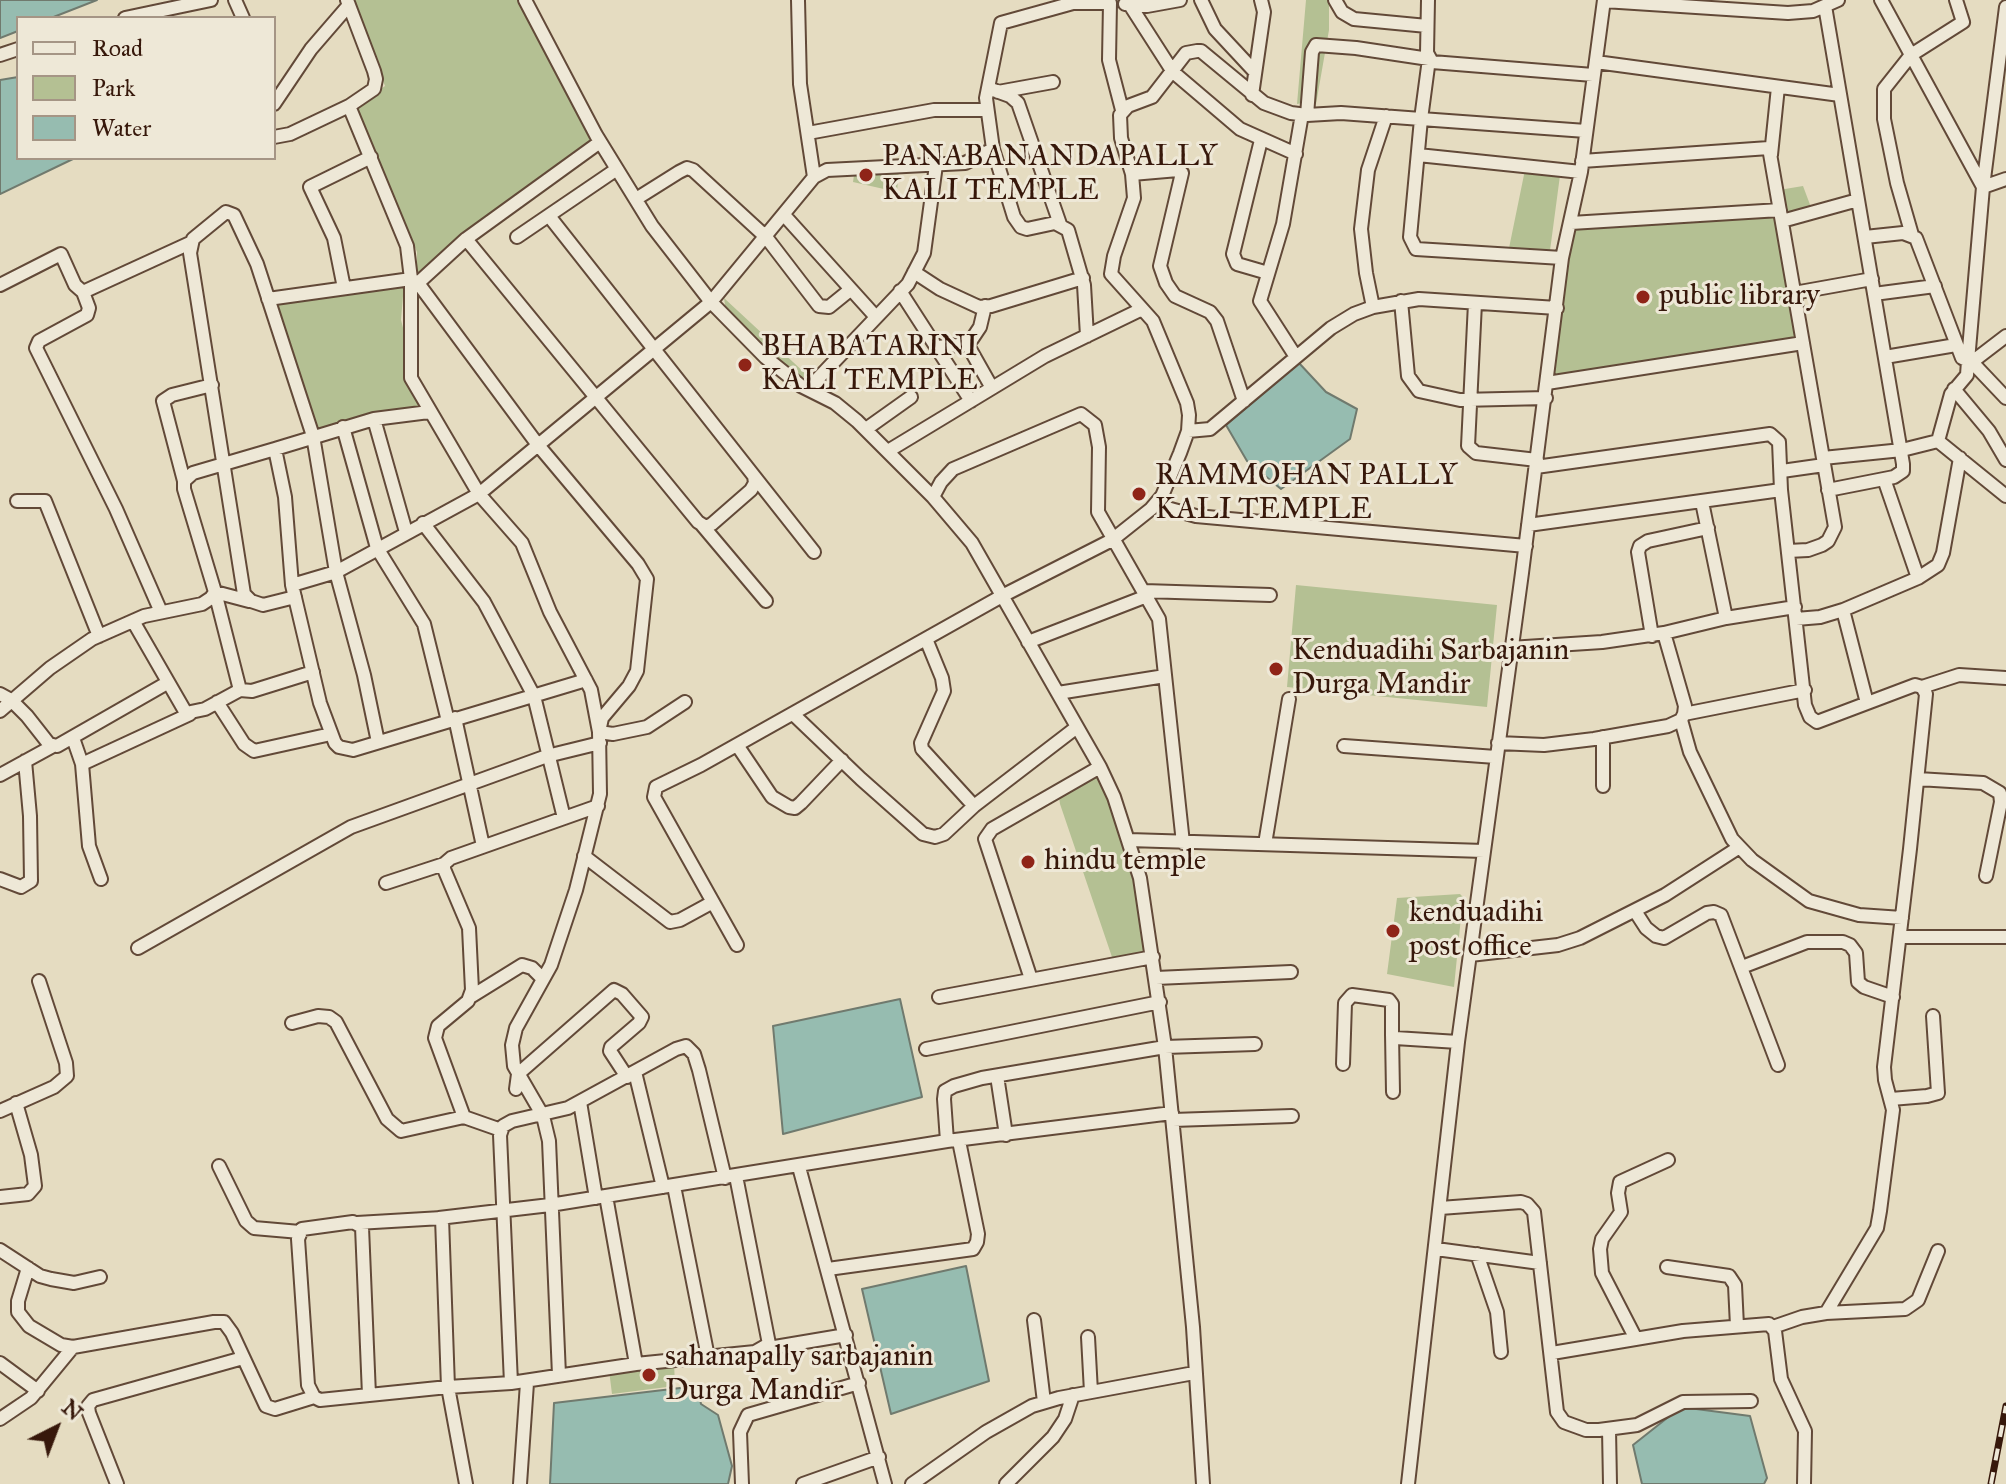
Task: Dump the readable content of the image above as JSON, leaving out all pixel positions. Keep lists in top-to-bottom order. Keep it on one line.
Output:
{"places":["PANABANANDAPALLY KALI TEMPLE","public library","BHABATARINI KALI TEMPLE","RAMMOHAN PALLY KALI TEMPLE","Kenduadihi Sarbajanin Durga Mandir","hindu temple","kenduadihi post office","sahanapally sarbajanin Durga Mandir"],"legend":["Road","Park","Water"],"north":"top right"}
